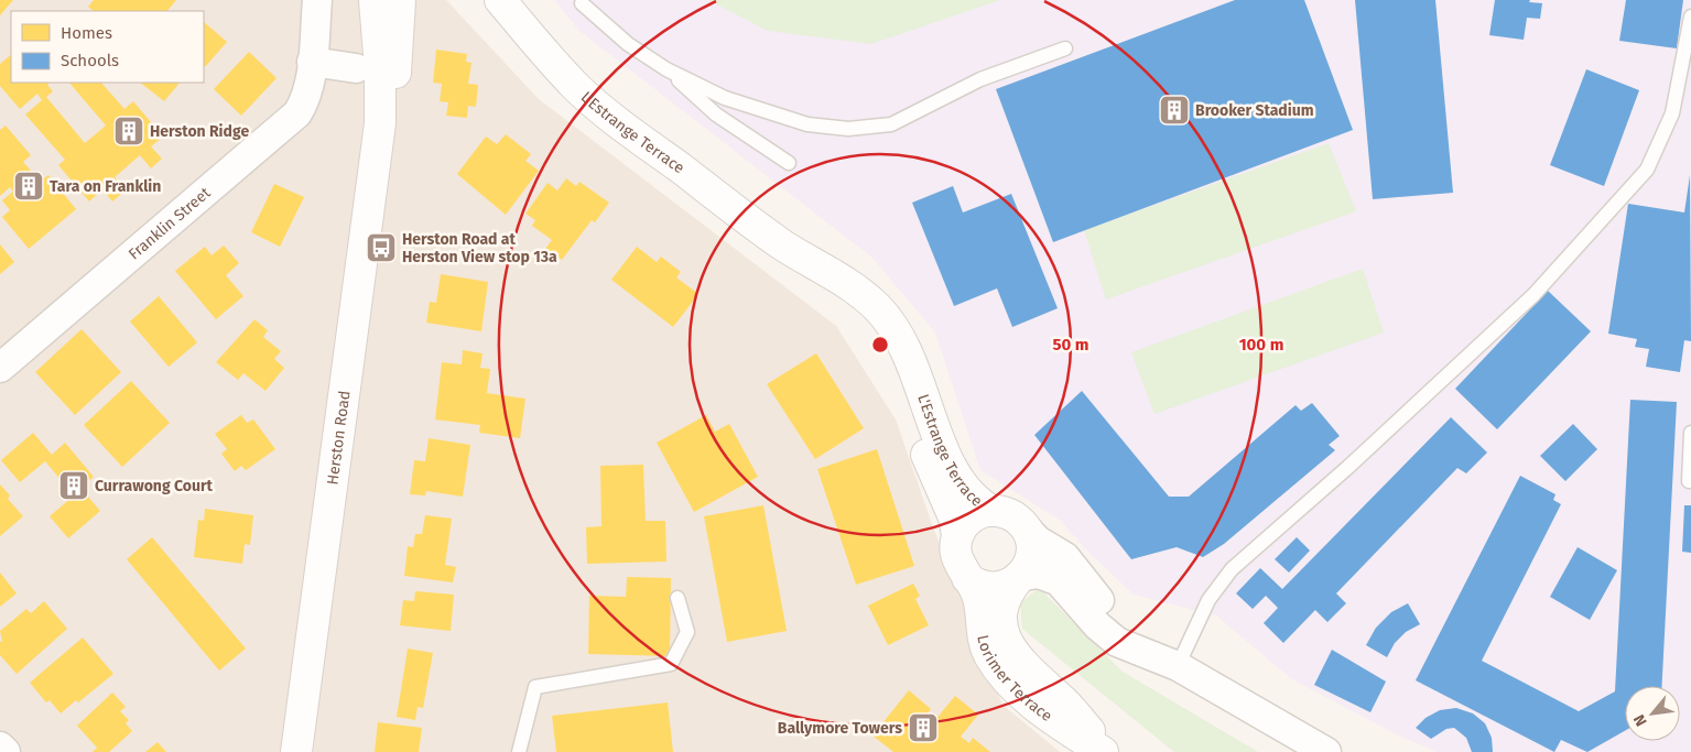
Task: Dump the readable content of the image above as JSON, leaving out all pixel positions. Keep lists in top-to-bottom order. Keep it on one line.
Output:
{"streets":{"street":["L'Estrange Terrace","Franklin Street","Herston Road","Lorimer Terrace"]},"crossings":[["L'Estrange Terrace","Lorimer Terrace"]],"places":{"building":["Brooker Stadium","Herston Ridge","Tara on Franklin","Currawong Court","Ballymore Towers"],"bus stop":["Herston Road at Herston View stop 13a"]},"legend":["Homes","Schools"],"north":"bottom left","rings":["50 m","100 m"]}
